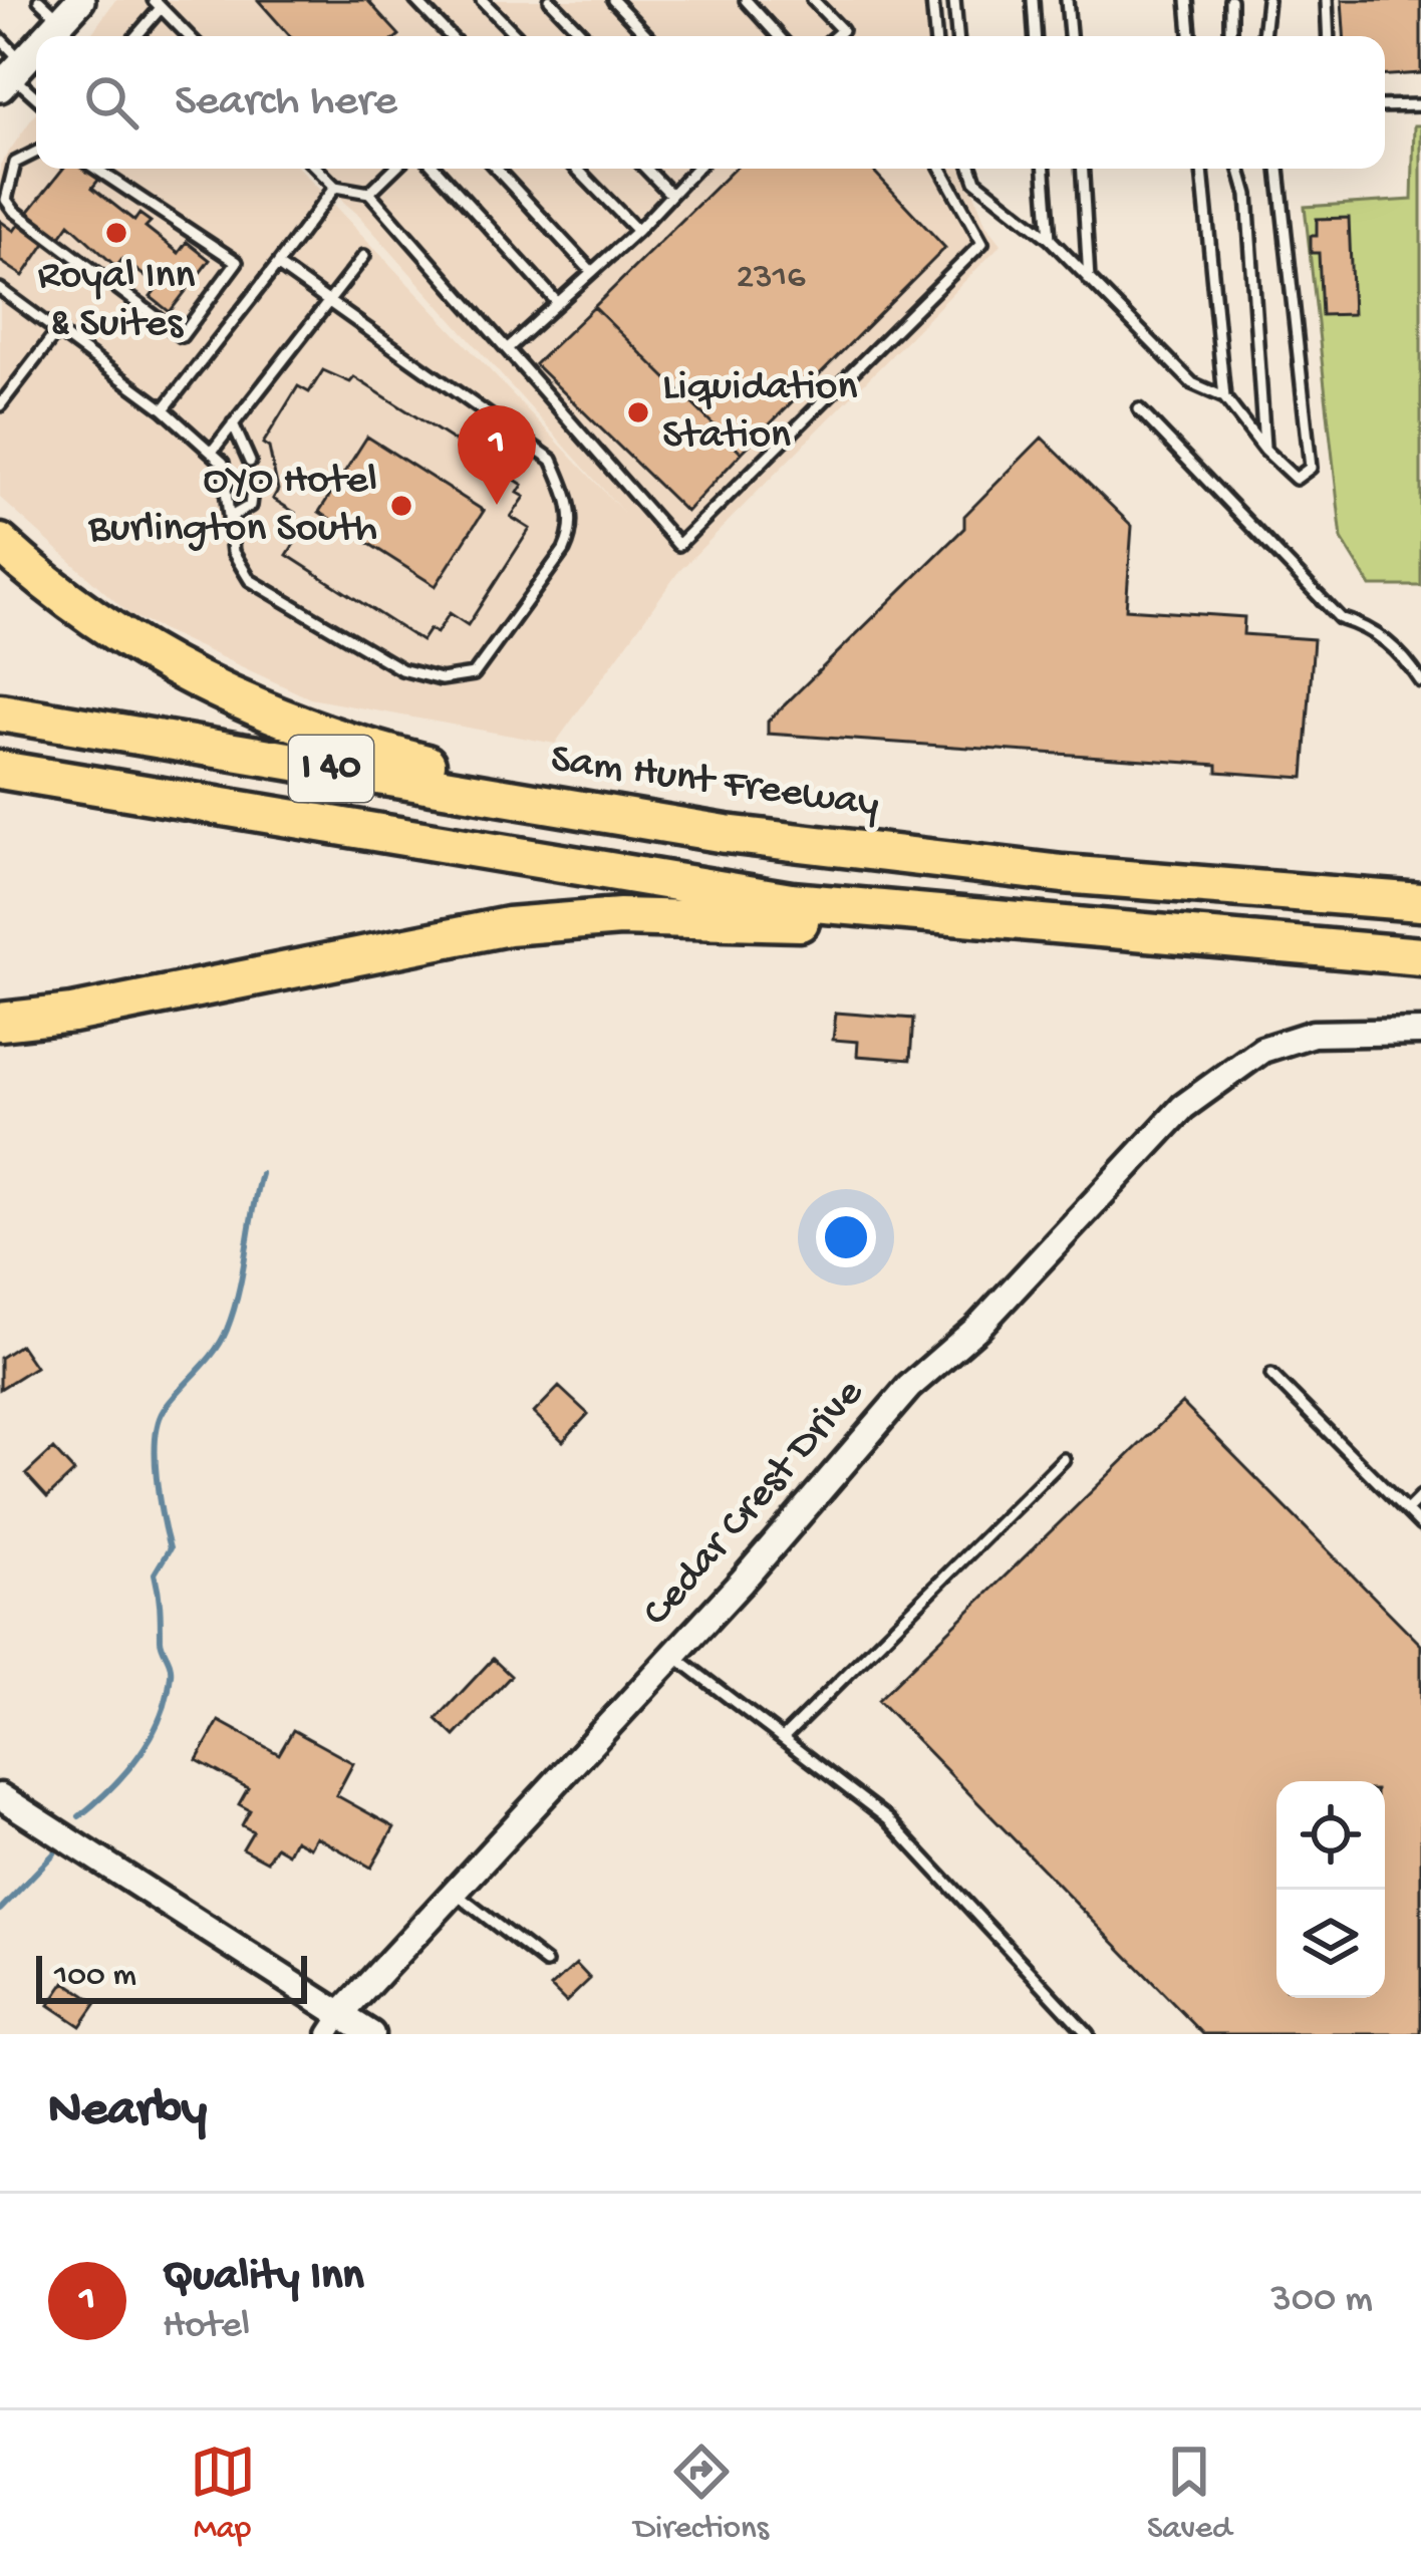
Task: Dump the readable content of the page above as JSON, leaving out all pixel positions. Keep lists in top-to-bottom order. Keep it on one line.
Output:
{"streets":{"highway":["I 40","Sam Hunt Freeway"],"street":["Cedar Crest Drive"]},"places":["Royal Inn & Suites","Liquidation Station","OYO Hotel Burlington South"],"house_numbers":["2316"],"scale_bar":"100 m","page":{"search":"Search here","pins":"1","scale":"100 m","heading":"Nearby","list":[{"mark":"1","name":"Quality Inn","note":"Hotel","value":"300 m"}],"nav":["Map","Directions","Saved"]}}
